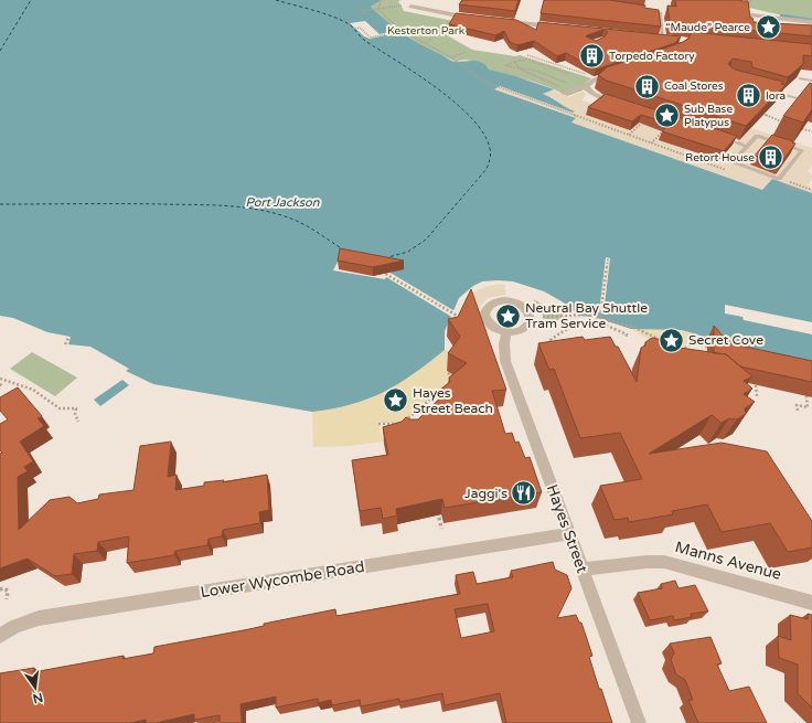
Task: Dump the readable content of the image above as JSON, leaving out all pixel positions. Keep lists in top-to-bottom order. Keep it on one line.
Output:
{"streets":{"street":["Hayes Street","Manns Avenue","Lower Wycombe Road"]},"crossings":[["Hayes Street","Manns Avenue"],["Hayes Street","Lower Wycombe Road"]],"water":["Port Jackson"],"parks":["Kesterton Park"],"places":{"place":["“Maude” Pearce","Sub Base Platypus","Neutral Bay Shuttle Tram Service","Secret Cove","Hayes Street Beach"],"building":["Torpedo Factory","Coal Stores","Iora","Retort House"],"restaurant":["Jaggi's"]},"north":"bottom"}
